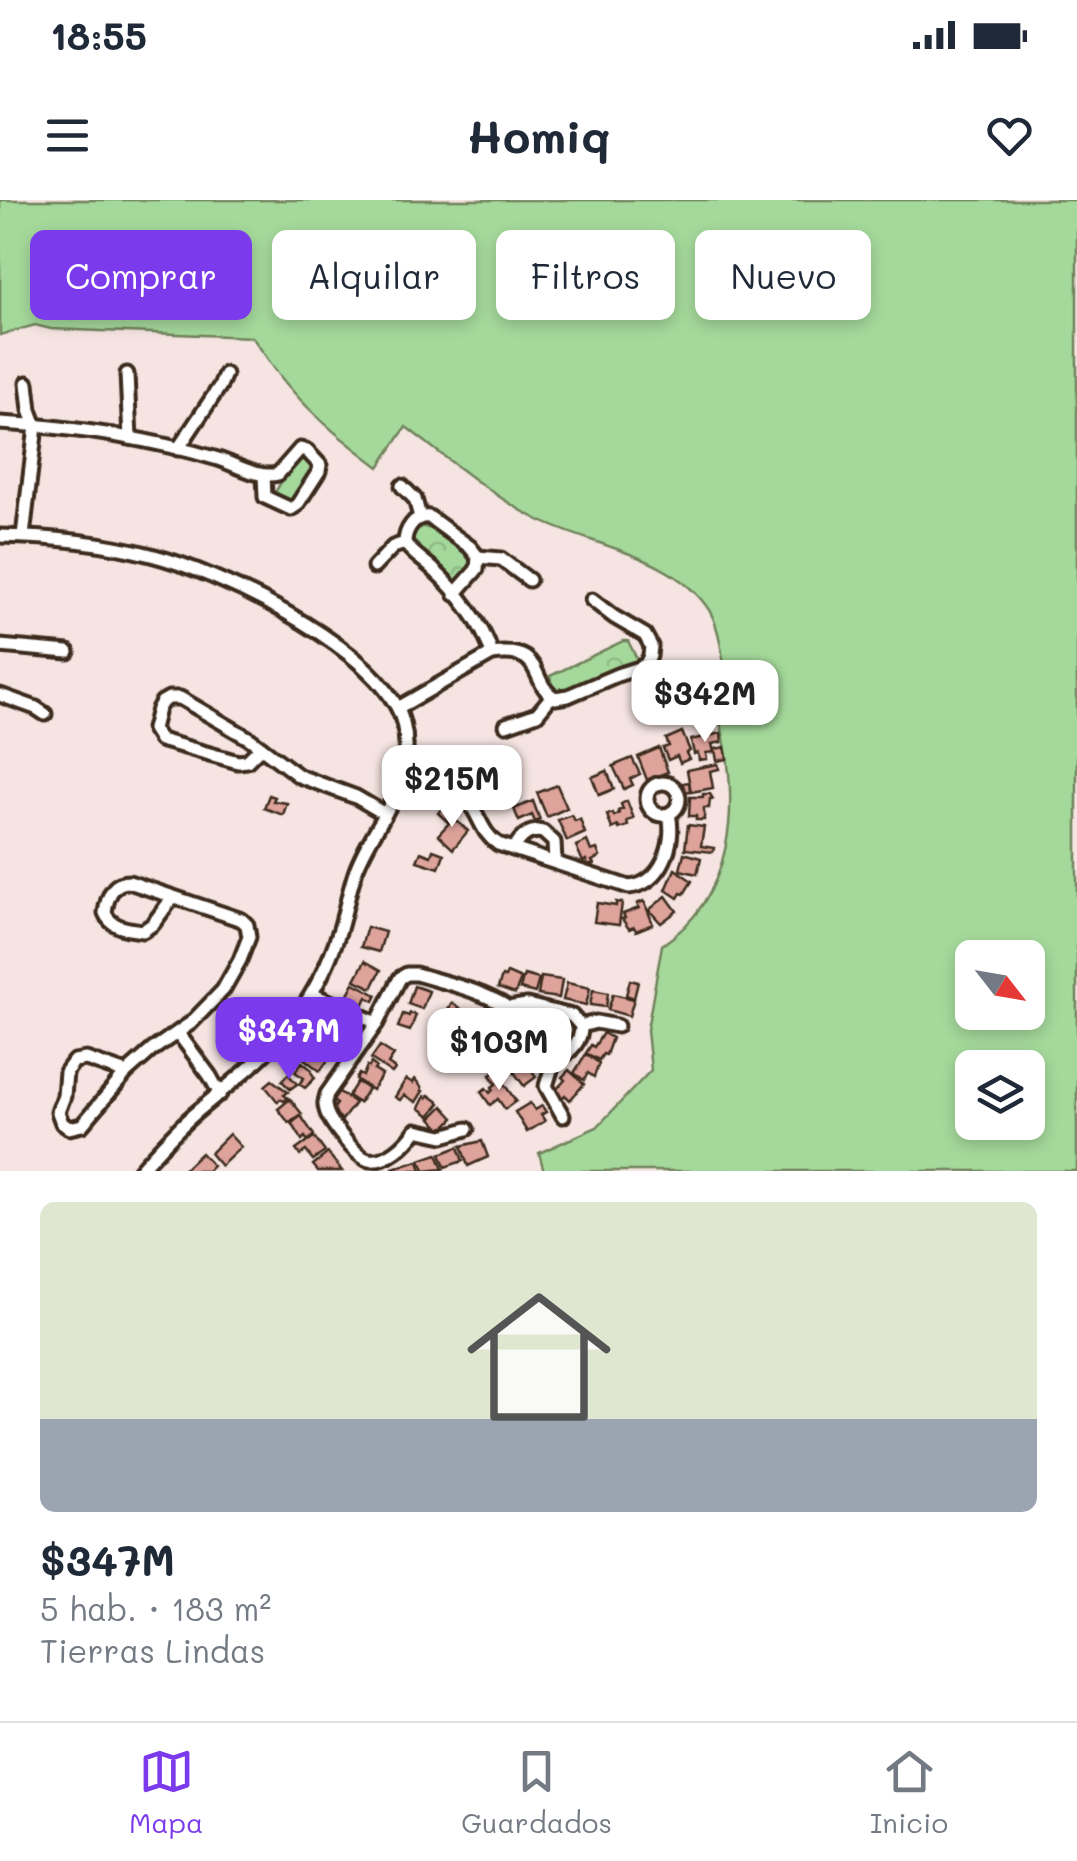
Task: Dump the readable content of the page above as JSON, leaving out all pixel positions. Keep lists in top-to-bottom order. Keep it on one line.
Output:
{"north":"bottom right","page":{"status":"18:55","header":"Homiq","chip":["Comprar","Alquilar","Filtros","Nuevo"],"price":["$342M","$215M","$347M","$103M"],"list":[{"name":"$347M","note":"5 hab. · 183 m² · Tierras Lindas"}],"tabs":["Mapa","Guardados","Inicio"]}}
